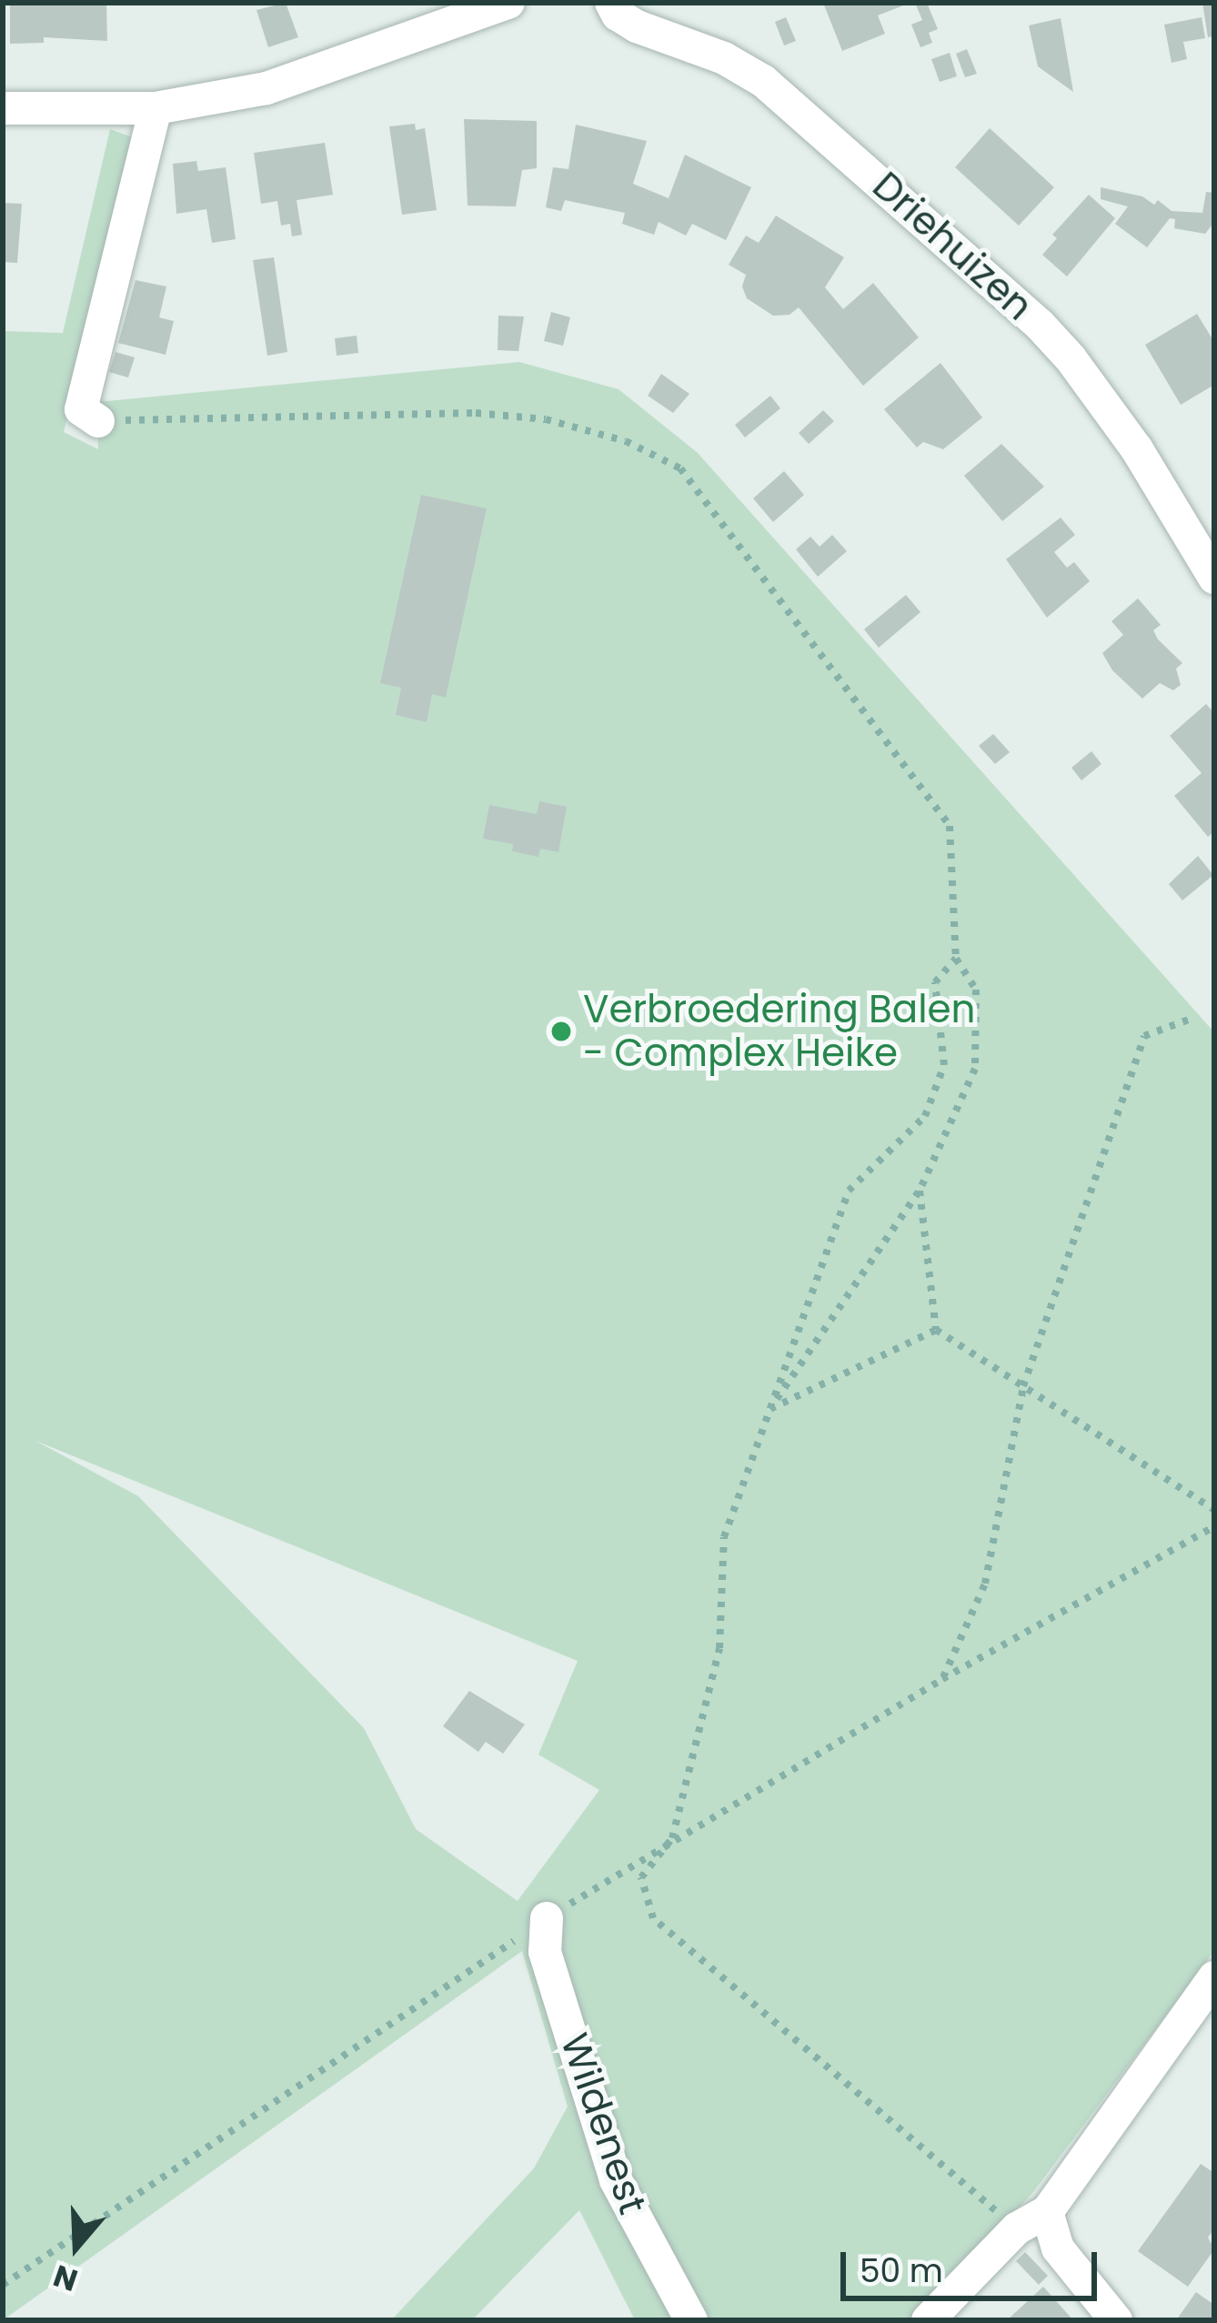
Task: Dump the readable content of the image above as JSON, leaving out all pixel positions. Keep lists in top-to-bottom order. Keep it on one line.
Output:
{"streets":{"street":["Driehuizen","Wildenest"]},"places":["Verbroedering Balen - Complex Heike"],"scale_bar":"50 m","north":"bottom"}
